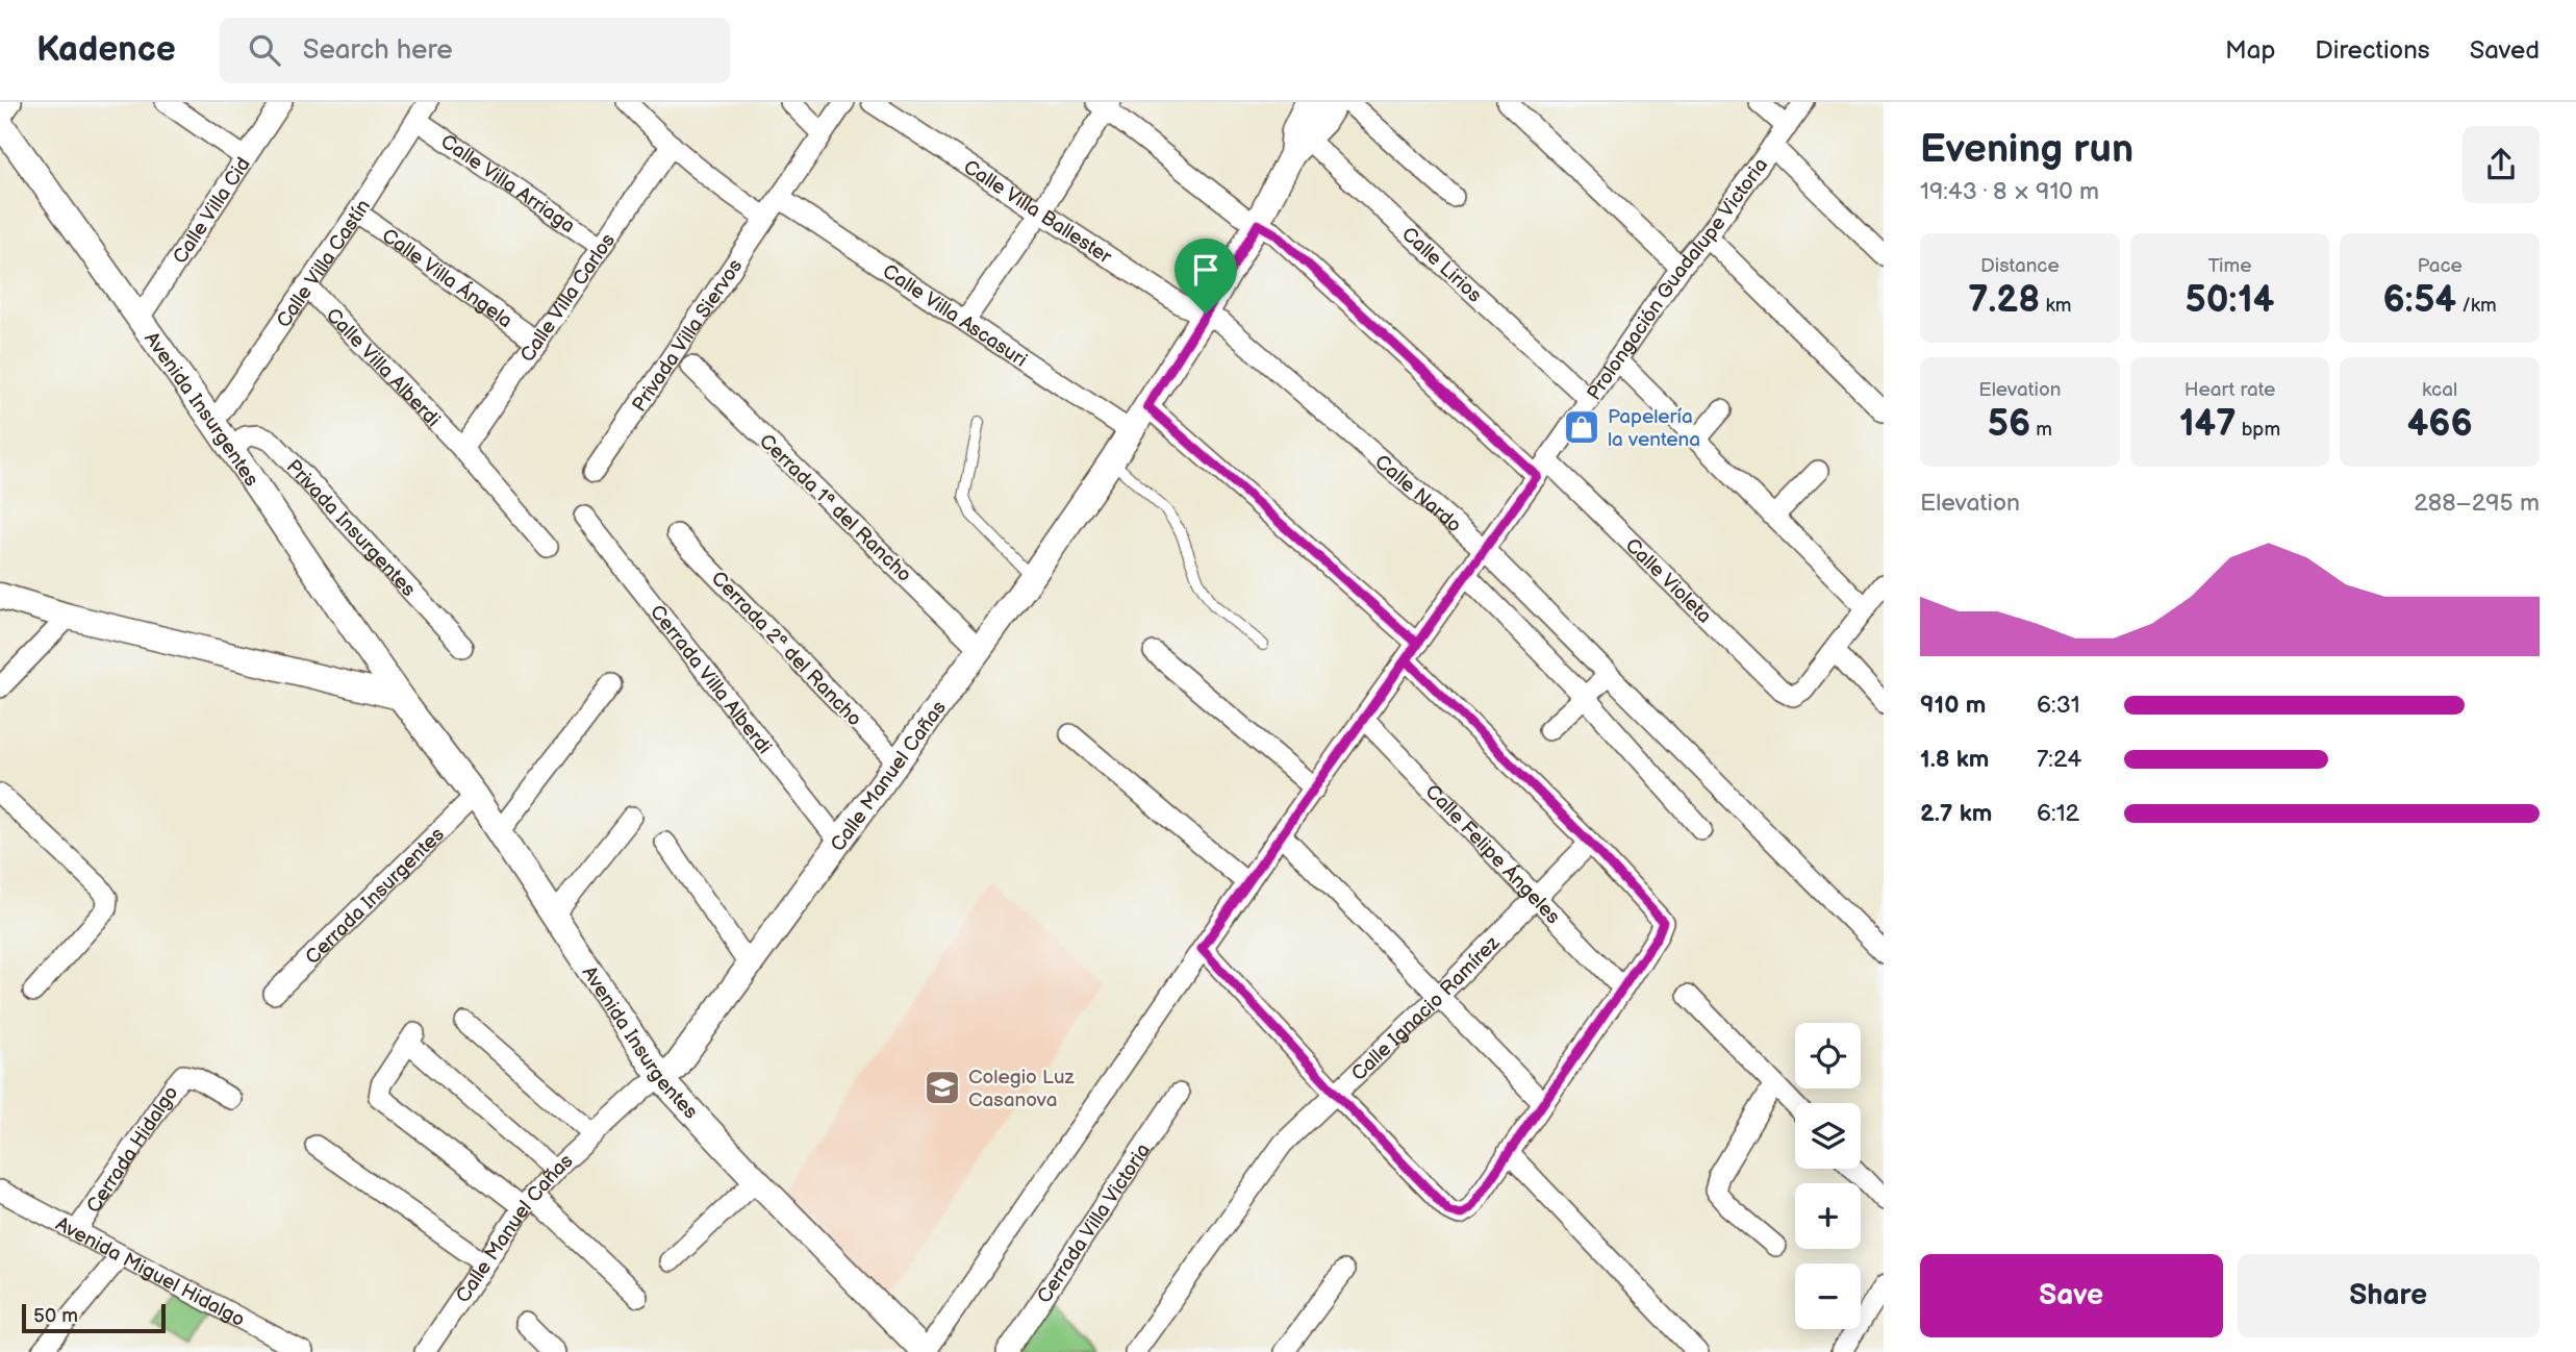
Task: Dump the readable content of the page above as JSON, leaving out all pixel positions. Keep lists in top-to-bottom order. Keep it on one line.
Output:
{"streets":{"street":["Calle Villa Arriaga","Calle Villa Cid","Calle Villa Ballester","Calle Villa Castín","Calle Lirios","Calle Villa Ángela","Prolongación Guadalupe Victoria","Calle Villa Carlos","Calle Villa Ascasuri","Privada Villa Siervos","Calle Villa Alberdi","Avenida Insurgentes","Calle Nardo","Cerrada 1ª del Rancho","Privada Insurgentes","Calle Violeta","Cerrada 2ª del Rancho","Cerrada Villa Alberdi","Calle Manuel Cañas","Calle Felipe Ángeles","Cerrada Insurgentes","Calle Ignacio Ramírez","Cerrada Hidalgo","Cerrada Villa Victoria","Avenida Miguel Hidalgo"]},"crossings":[["Calle Villa Arriaga","Calle Villa Castín"],["Calle Villa Arriaga","Calle Villa Carlos"],["Calle Villa Cid","Avenida Insurgentes"],["Calle Villa Ballester","Calle Nardo"],["Calle Villa Ballester","Calle Manuel Cañas"],["Calle Villa Castín","Calle Villa Ángela"],["Calle Villa Castín","Calle Villa Alberdi"],["Calle Villa Castín","Avenida Insurgentes"],["Calle Lirios","Prolongación Guadalupe Victoria"],["Calle Lirios","Calle Manuel Cañas"],["Calle Villa Ángela","Calle Villa Carlos"],["Prolongación Guadalupe Victoria","Avenida Insurgentes"],["Prolongación Guadalupe Victoria","Calle Nardo"],["Prolongación Guadalupe Victoria","Calle Violeta"],["Prolongación Guadalupe Victoria","Calle Felipe Ángeles"],["Calle Villa Carlos","Calle Villa Alberdi"],["Calle Villa Ascasuri","Privada Villa Siervos"],["Calle Villa Ascasuri","Calle Manuel Cañas"],["Avenida Insurgentes","Privada Insurgentes"],["Avenida Insurgentes","Calle Manuel Cañas"],["Avenida Insurgentes","Cerrada Insurgentes"],["Calle Nardo","Calle Manuel Cañas"],["Cerrada 1ª del Rancho","Calle Manuel Cañas"],["Calle Violeta","Calle Manuel Cañas"],["Cerrada 2ª del Rancho","Calle Manuel Cañas"],["Cerrada Villa Alberdi","Calle Manuel Cañas"],["Calle Felipe Ángeles","Calle Ignacio Ramírez"],["Cerrada Hidalgo","Avenida Miguel Hidalgo"]],"places":{"shop":["Papelería la ventena"],"school or university":["Colegio Luz Casanova"]},"scale_bar":"50 m","page":{"header":"Kadence","search":"Search here","nav":["Map","Directions","Saved"],"heading":["Evening run","19:43 · 8 × 910 m"],"stats":[["Distance","7.28 km"],["Time","50:14"],["Pace","6:54 /km"],["Elevation","56 m"],["Heart rate","147 bpm"],["kcal","466"]],"chart":["Elevation","288–295 m"],"list":[{"name":"910 m","note":"6:31"},{"name":"1.8 km","note":"7:24"},{"name":"2.7 km","note":"6:12"}],"map_buttons":["+","−"],"buttons":["Save","Share"],"scale":"50 m"}}
